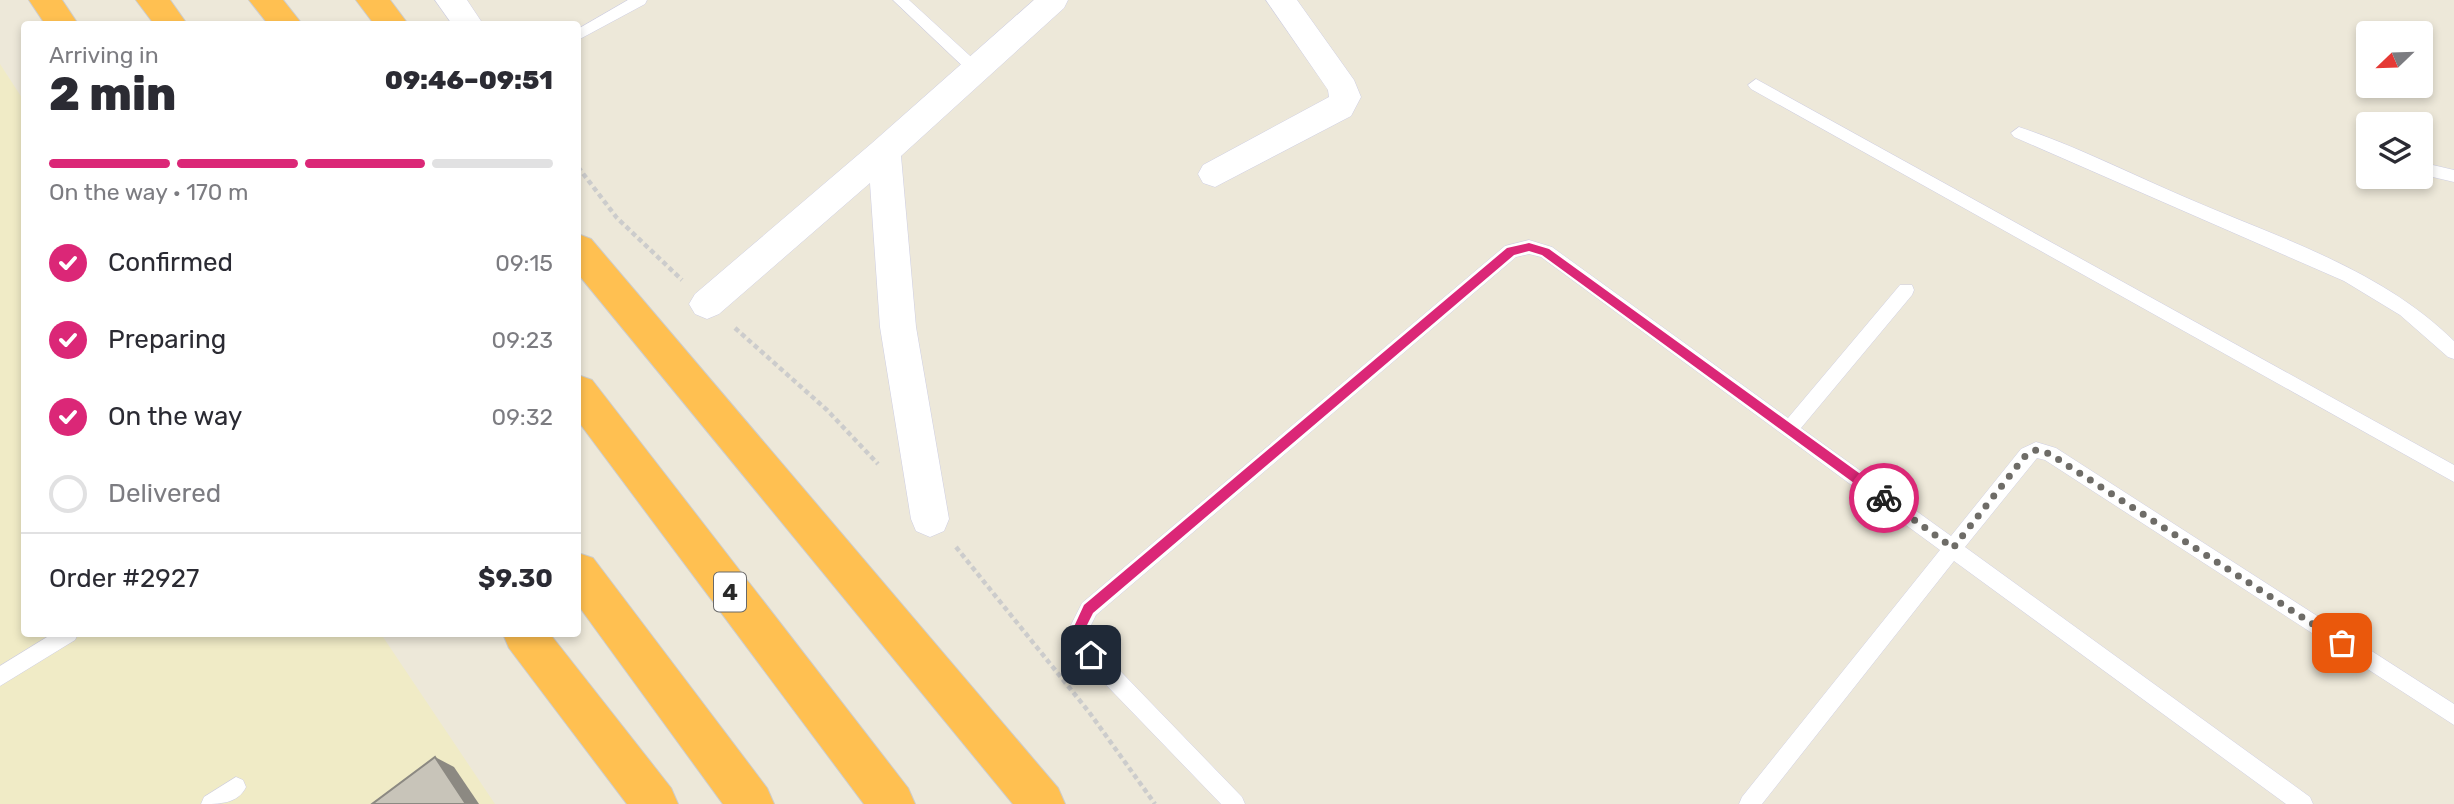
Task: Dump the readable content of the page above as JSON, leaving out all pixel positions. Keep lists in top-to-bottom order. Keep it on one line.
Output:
{"streets":{"highway":["4"]},"north":"bottom left","page":{"heading":["2 min","Arriving in","09:46–09:51"],"panel":["Order #2927","$9.30"],"bar":"On the way · 170 m","list":[["Confirmed","09:15"],["Preparing","09:23"],["On the way","09:32"],"Delivered"]}}
